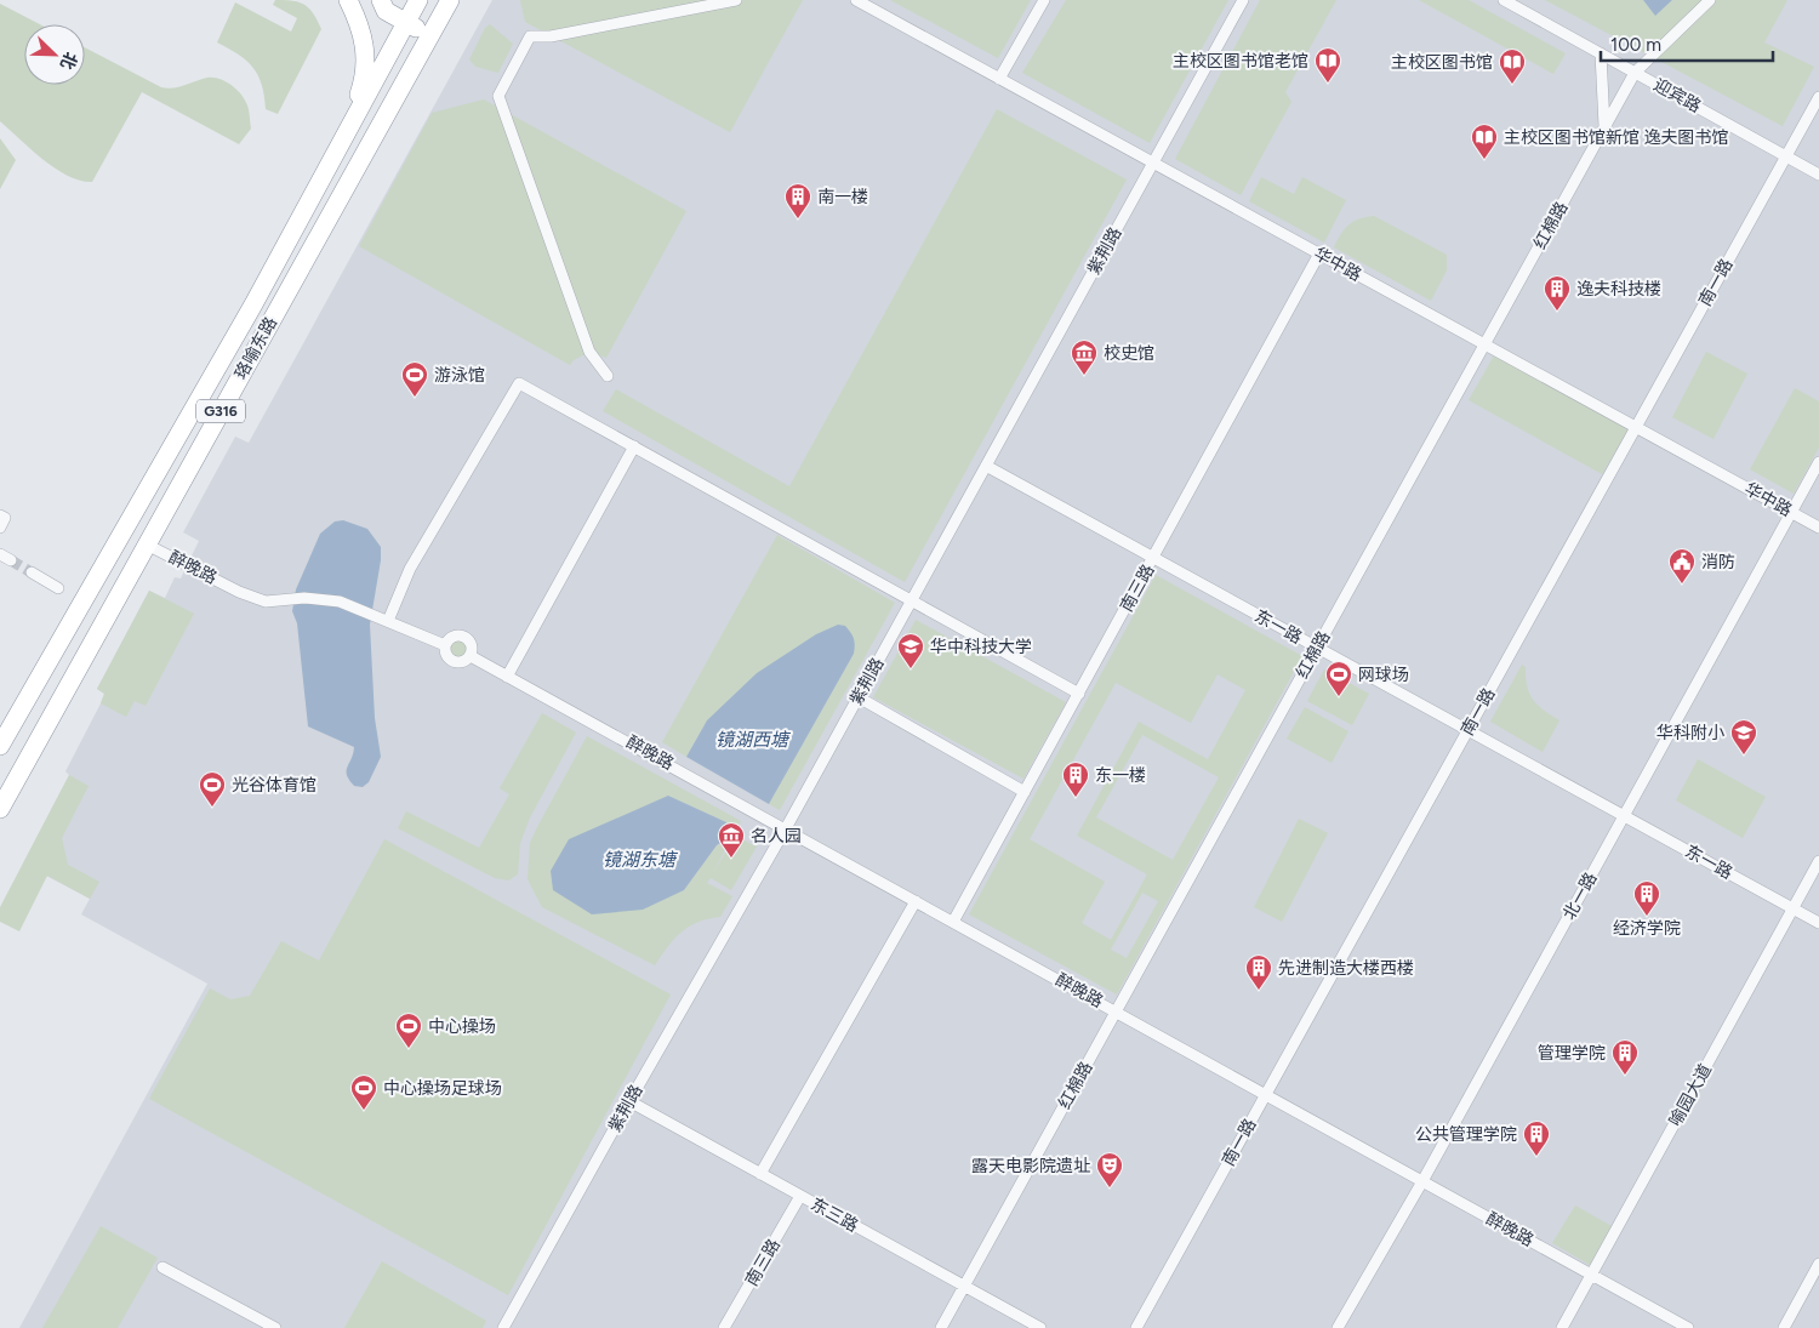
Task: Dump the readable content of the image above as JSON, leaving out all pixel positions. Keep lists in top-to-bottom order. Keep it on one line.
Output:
{"streets":{"highway":["珞喻东路","G316"],"street":["迎宾路","红棉路","紫荆路","华中路","南一路","醉晚路","南三路","东一路","北一路","喻园大道","东三路"]},"crossings":[["迎宾路","红棉路"],["迎宾路","南一路"],["红棉路","华中路"],["红棉路","醉晚路"],["红棉路","东一路"],["红棉路","东三路"],["紫荆路","华中路"],["紫荆路","醉晚路"],["紫荆路","东一路"],["紫荆路","东三路"],["华中路","南一路"],["华中路","南三路"],["华中路","北一路"],["南一路","醉晚路"],["南一路","东一路"],["珞喻东路","醉晚路"],["醉晚路","南三路"],["醉晚路","北一路"],["醉晚路","喻园大道"],["南三路","东一路"],["南三路","东三路"],["东一路","北一路"],["东一路","喻园大道"]],"water":["镜湖西塘","镜湖东塘"],"places":{"library":["主校区图书馆老馆","主校区图书馆","主校区图书馆新馆 逸夫图书馆"],"building":["南一楼","逸夫科技楼","东一楼","经济学院","先进制造大楼西楼","管理学院","公共管理学院"],"museum":["校史馆","名人园"],"sports":["游泳馆","网球场","光谷体育馆","中心操场","中心操场足球场"],"public building":["消防"],"school or university":["华中科技大学","华科附小"],"theatre":["露天电影院遗址"]},"scale_bar":"100 m","north":"bottom right"}
